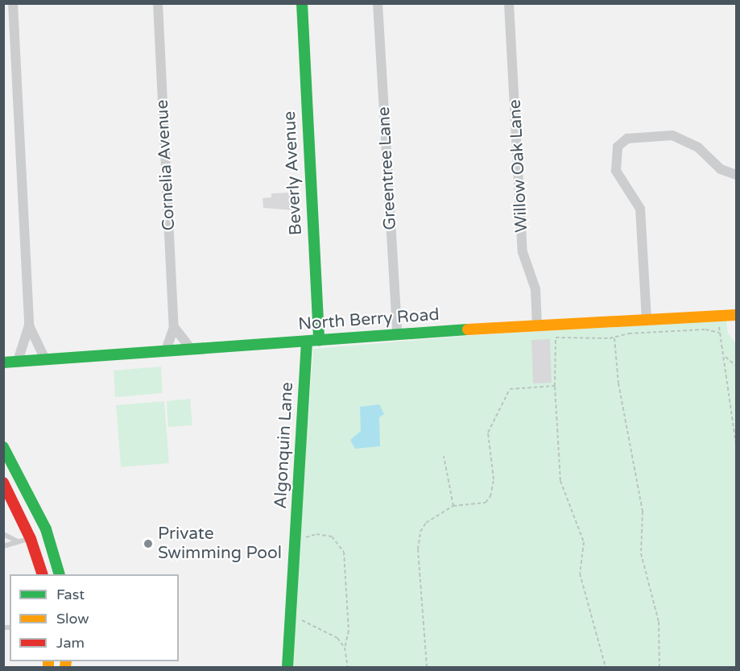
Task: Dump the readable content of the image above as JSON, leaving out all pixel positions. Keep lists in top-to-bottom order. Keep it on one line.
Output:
{"streets":{"main road":["Beverly Avenue","North Berry Road","Algonquin Lane"],"street":["Cornelia Avenue","Willow Oak Lane","Greentree Lane"]},"crossings":[["Cornelia Avenue","North Berry Road"],["Willow Oak Lane","North Berry Road"],["Greentree Lane","North Berry Road"],["Beverly Avenue","North Berry Road"],["Beverly Avenue","Algonquin Lane"],["North Berry Road","Algonquin Lane"]],"places":["Private Swimming Pool"],"legend":["Fast","Slow","Jam"]}
